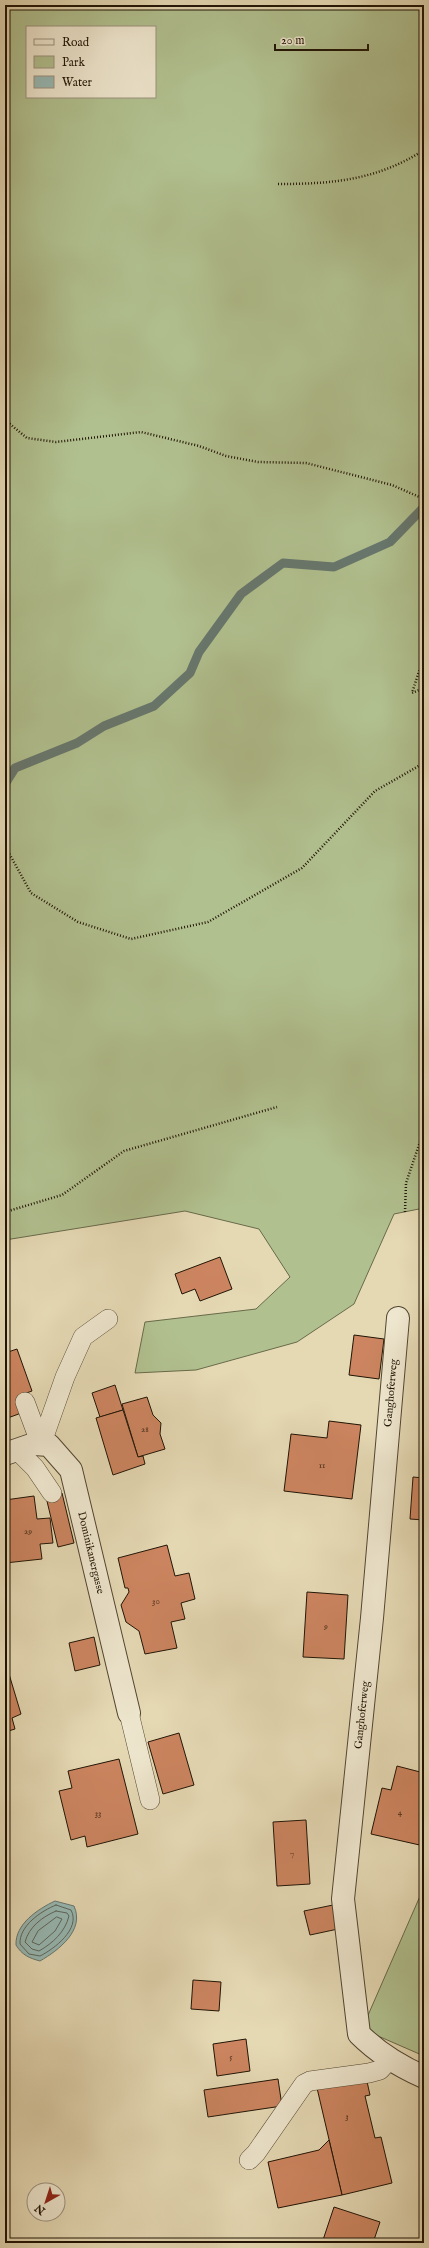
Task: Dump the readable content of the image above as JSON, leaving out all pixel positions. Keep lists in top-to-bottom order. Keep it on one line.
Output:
{"streets":{"street":["Ganghoferweg","Dominikanergasse"]},"house_numbers":["28","11","29","30","9","4","33","7","5","3"],"legend":["Road","Park","Water"],"scale_bar":"20 m","north":"bottom left"}
